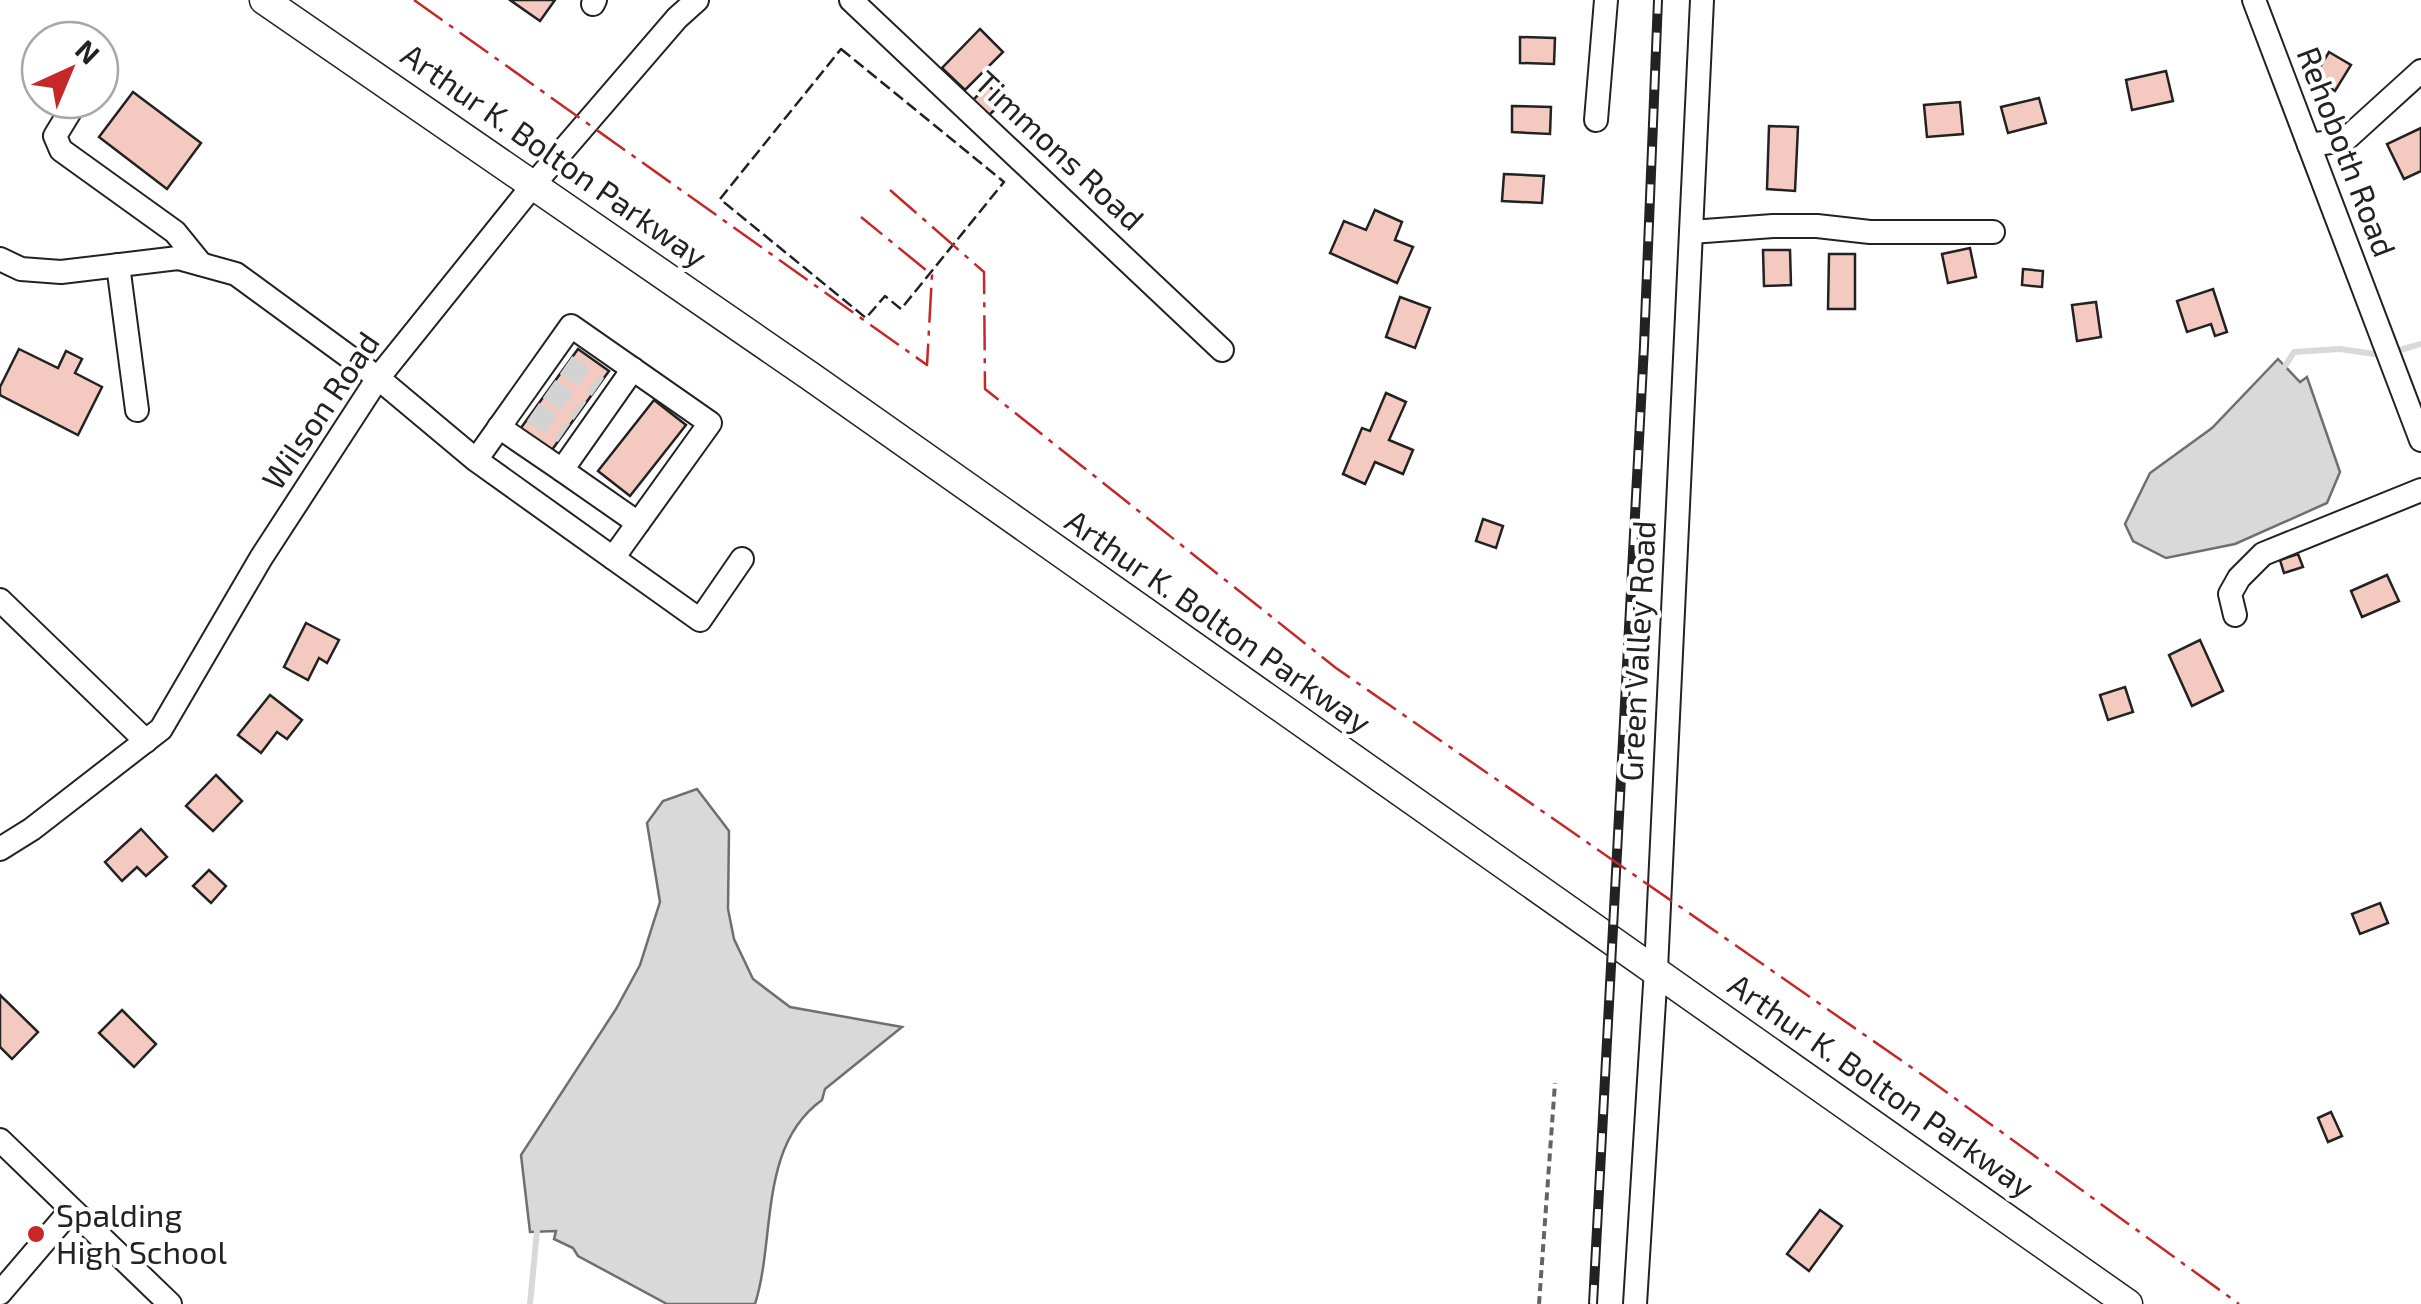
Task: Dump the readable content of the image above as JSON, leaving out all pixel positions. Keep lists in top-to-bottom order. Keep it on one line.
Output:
{"streets":{"main road":["Arthur K. Bolton Parkway"],"street":["Timmons Road","Rehoboth Road","Wilson Road","Green Valley Road"]},"crossings":[["Arthur K. Bolton Parkway","Wilson Road"],["Arthur K. Bolton Parkway","Green Valley Road"]],"places":["Spalding High School"],"north":"top right"}
